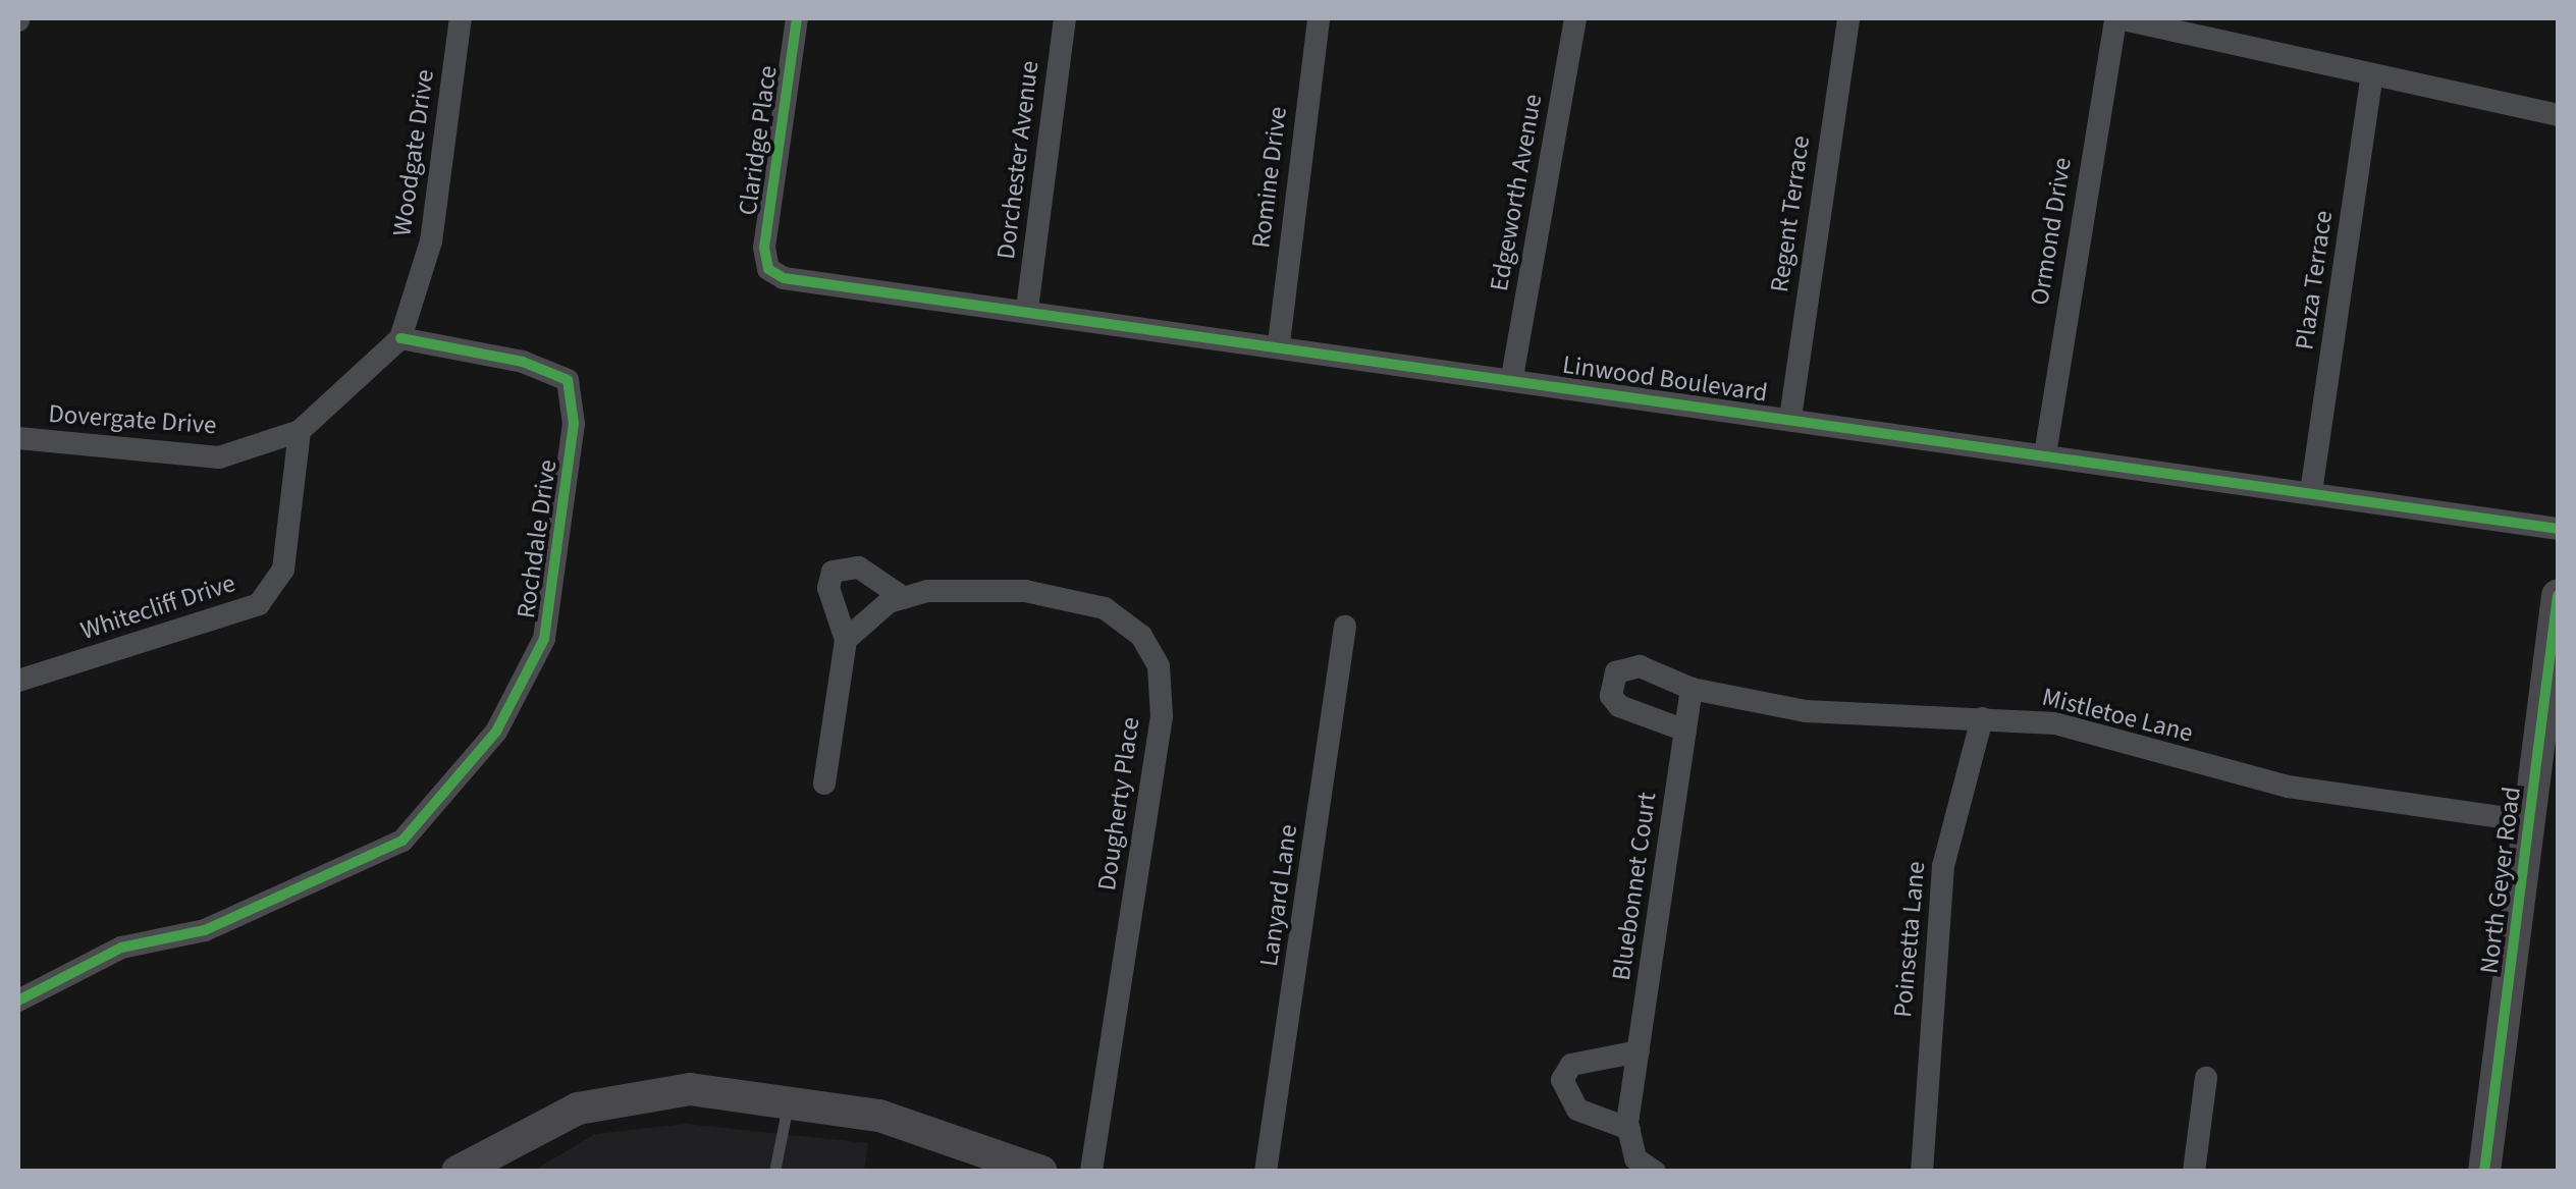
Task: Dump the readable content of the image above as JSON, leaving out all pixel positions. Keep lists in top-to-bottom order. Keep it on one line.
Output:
{"streets":{"main road":["North Geyer Road"],"street":["Claridge Place","Woodgate Drive","Dorchester Avenue","Romine Drive","Edgeworth Avenue","Regent Terrace","Ormond Drive","Plaza Terrace","Linwood Boulevard","Dovergate Drive","Rochdale Drive","Whitecliff Drive","Mistletoe Lane","Dougherty Place","Bluebonnet Court","Lanyard Lane","Poinsetta Lane"]},"crossings":[["Claridge Place","Linwood Boulevard"],["Woodgate Drive","Dovergate Drive"],["Woodgate Drive","Rochdale Drive"],["Woodgate Drive","Whitecliff Drive"],["Dorchester Avenue","Linwood Boulevard"],["Romine Drive","Linwood Boulevard"],["Edgeworth Avenue","Linwood Boulevard"],["Regent Terrace","Linwood Boulevard"],["Ormond Drive","Linwood Boulevard"],["Plaza Terrace","Linwood Boulevard"],["Dovergate Drive","Whitecliff Drive"],["Mistletoe Lane","North Geyer Road"],["Mistletoe Lane","Bluebonnet Court"],["Mistletoe Lane","Poinsetta Lane"]]}
